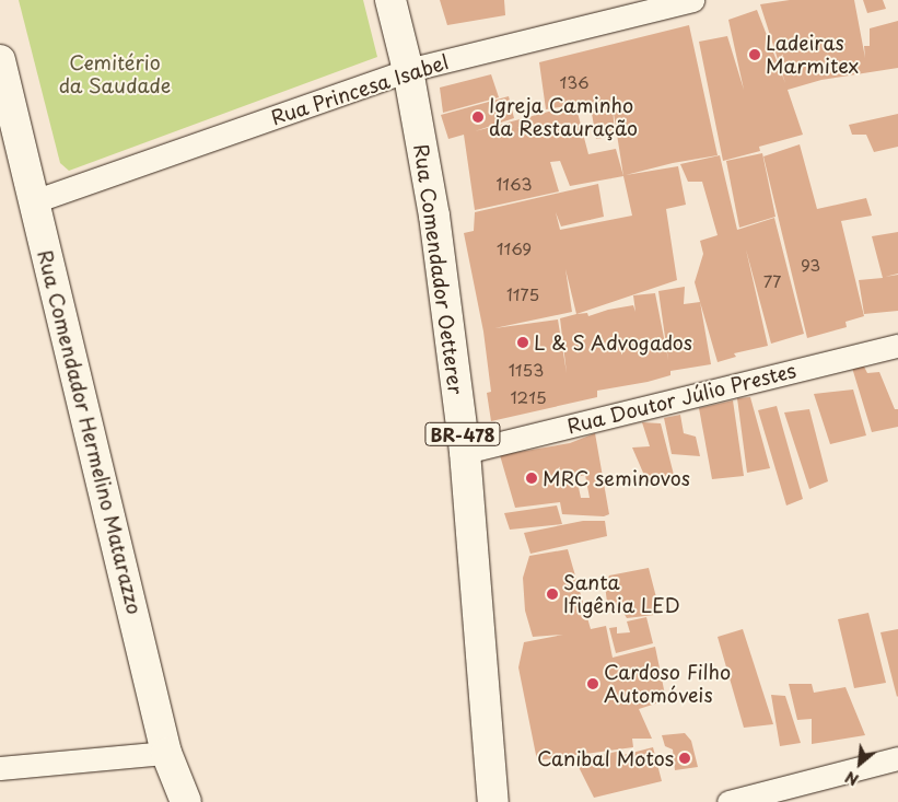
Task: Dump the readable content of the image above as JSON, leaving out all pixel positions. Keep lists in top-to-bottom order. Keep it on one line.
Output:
{"streets":{"main road":["Rua Comendador Oetterer","Rua Comendador Hermelino Matarazzo","BR-478"],"street":["Rua Princesa Isabel","Rua Doutor Júlio Prestes"]},"crossings":[["Rua Princesa Isabel","Rua Comendador Oetterer"],["Rua Princesa Isabel","Rua Comendador Hermelino Matarazzo"],["Rua Comendador Oetterer","Rua Doutor Júlio Prestes"]],"parks":["Cemitério da Saudade"],"places":["Ladeiras Marmitex","Igreja Caminho da Restauração","L & S Advogados","MRC seminovos","Santa Ifigênia LED","Cardoso Filho Automóveis","Canibal Motos"],"house_numbers":["136","1163","1169","93","77","1175","1153","1215"],"north":"bottom left"}
